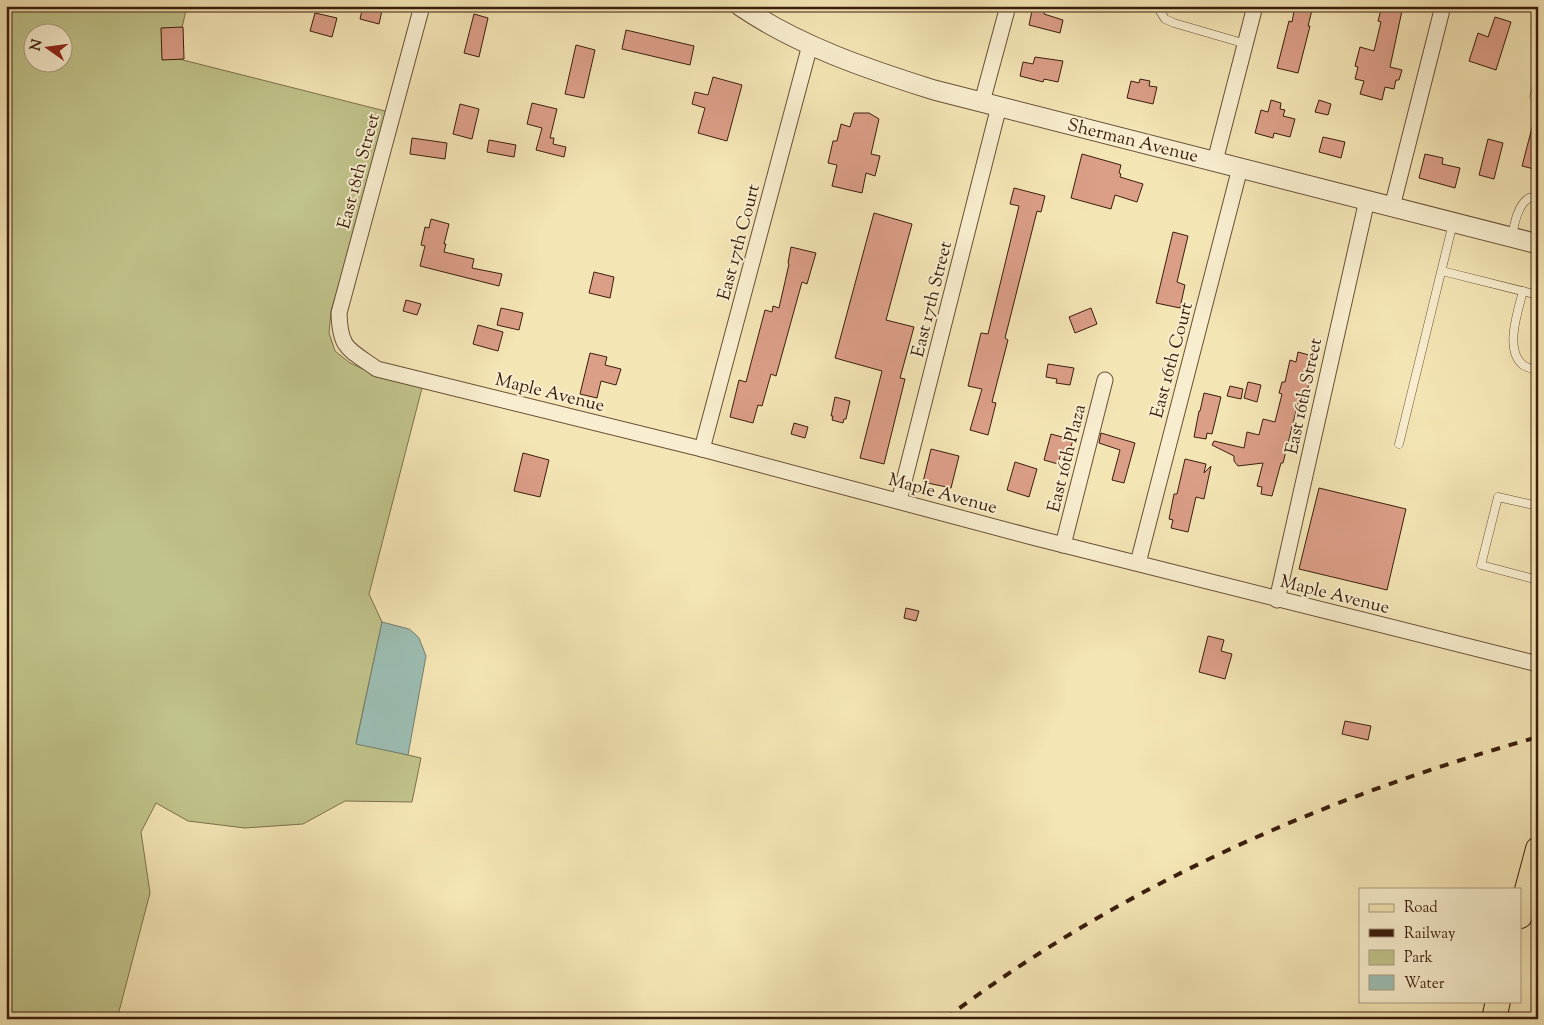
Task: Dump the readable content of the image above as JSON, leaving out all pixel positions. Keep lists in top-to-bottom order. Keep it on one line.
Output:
{"streets":{"street":["Sherman Avenue","East 18th Street","East 17th Court","East 17th Street","East 16th Court","Maple Avenue","East 16th Street","East 16th Plaza"]},"crossings":[["Sherman Avenue","East 17th Court"],["Sherman Avenue","East 17th Street"],["Sherman Avenue","East 16th Court"],["Sherman Avenue","East 16th Street"],["East 18th Street","Maple Avenue"],["East 17th Court","Maple Avenue"],["East 17th Street","Maple Avenue"],["East 16th Court","Maple Avenue"],["Maple Avenue","East 16th Street"],["Maple Avenue","East 16th Plaza"]],"legend":["Road","Railway","Park","Water"],"north":"left"}
